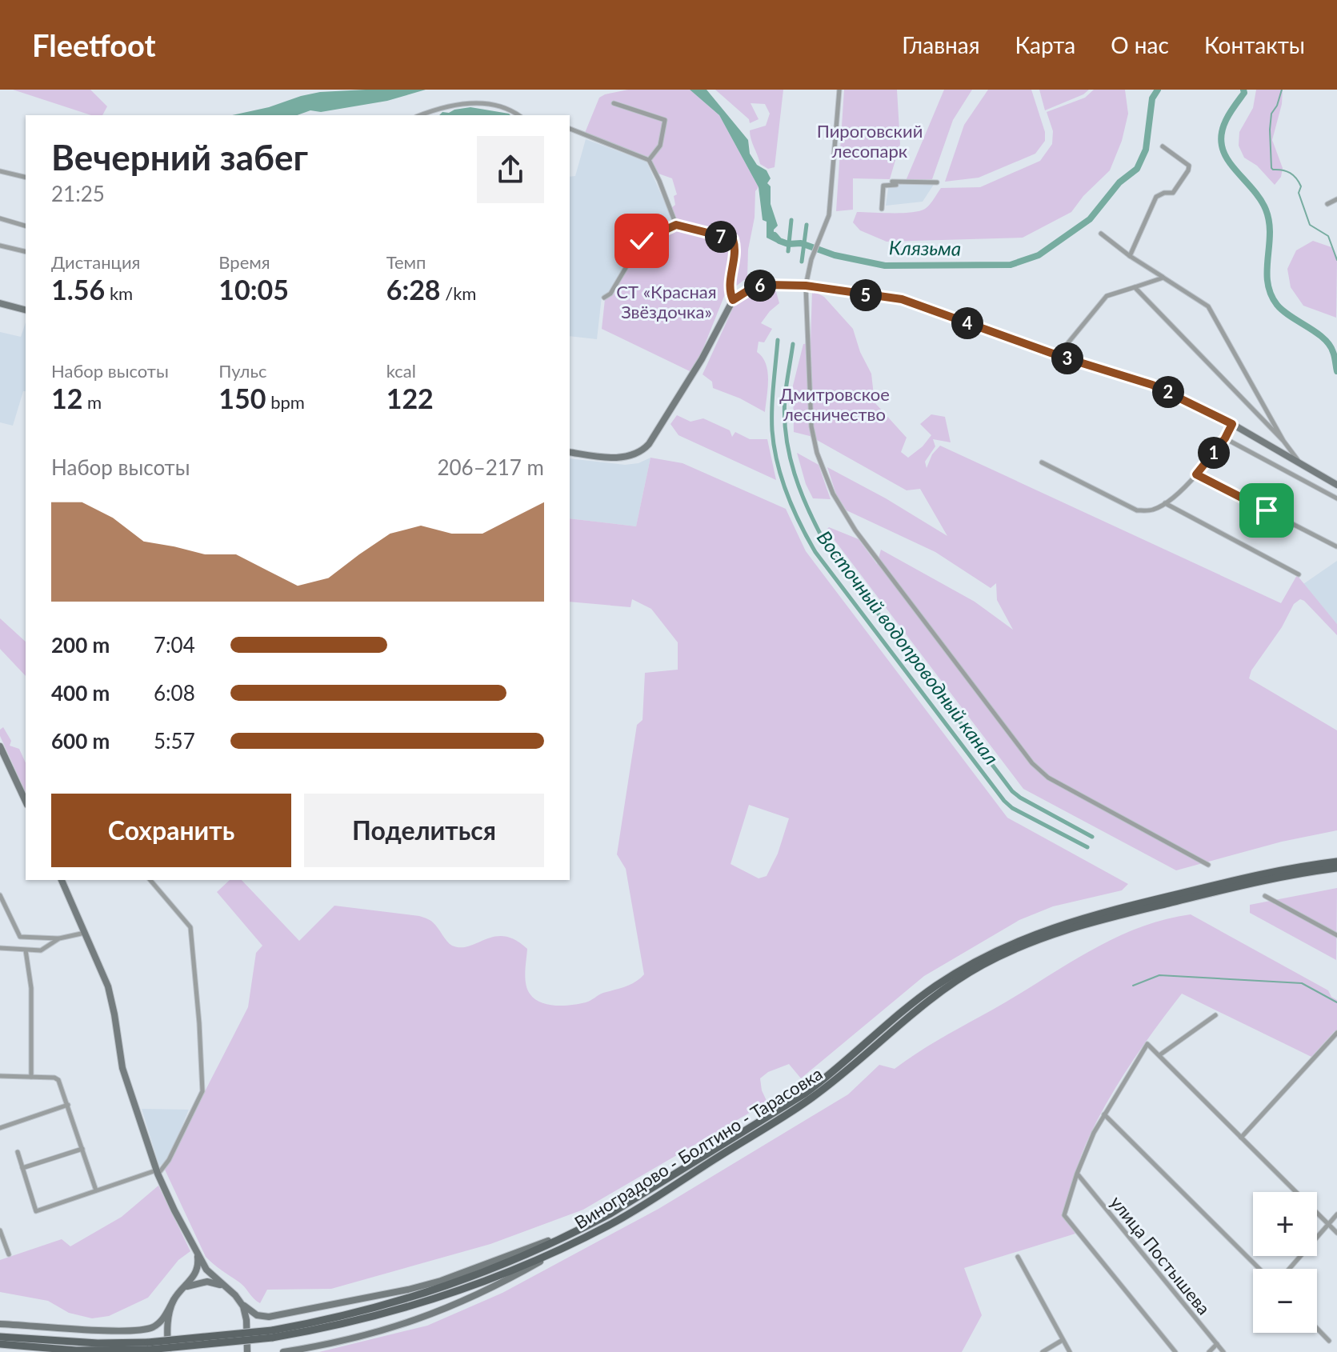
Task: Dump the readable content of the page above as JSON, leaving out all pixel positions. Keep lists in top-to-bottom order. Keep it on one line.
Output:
{"streets":{"main road":["Виноградово - Болтино - Тарасовка"],"street":["улица Постышева"]},"water":["Клязьма","Восточный водопроводный канал"],"parks":["Пироговский лесопарк","СТ «Красная Звёздочка»","Дмитровское лесничество"],"page":{"header":"Fleetfoot","nav":["Главная","Карта","О нас","Контакты"],"heading":["Вечерний забег","21:25"],"pins":["7","6","5","4","3","2","1"],"stats":[["Дистанция","1.56 km"],["Время","10:05"],["Темп","6:28 /km"],["Набор высоты","12 m"],["Пульс","150 bpm"],["kcal","122"]],"chart":["Набор высоты","206–217 m"],"list":[{"name":"200 m","note":"7:04"},{"name":"400 m","note":"6:08"},{"name":"600 m","note":"5:57"}],"buttons":["Сохранить","Поделиться"],"map_buttons":["+","−"]}}
